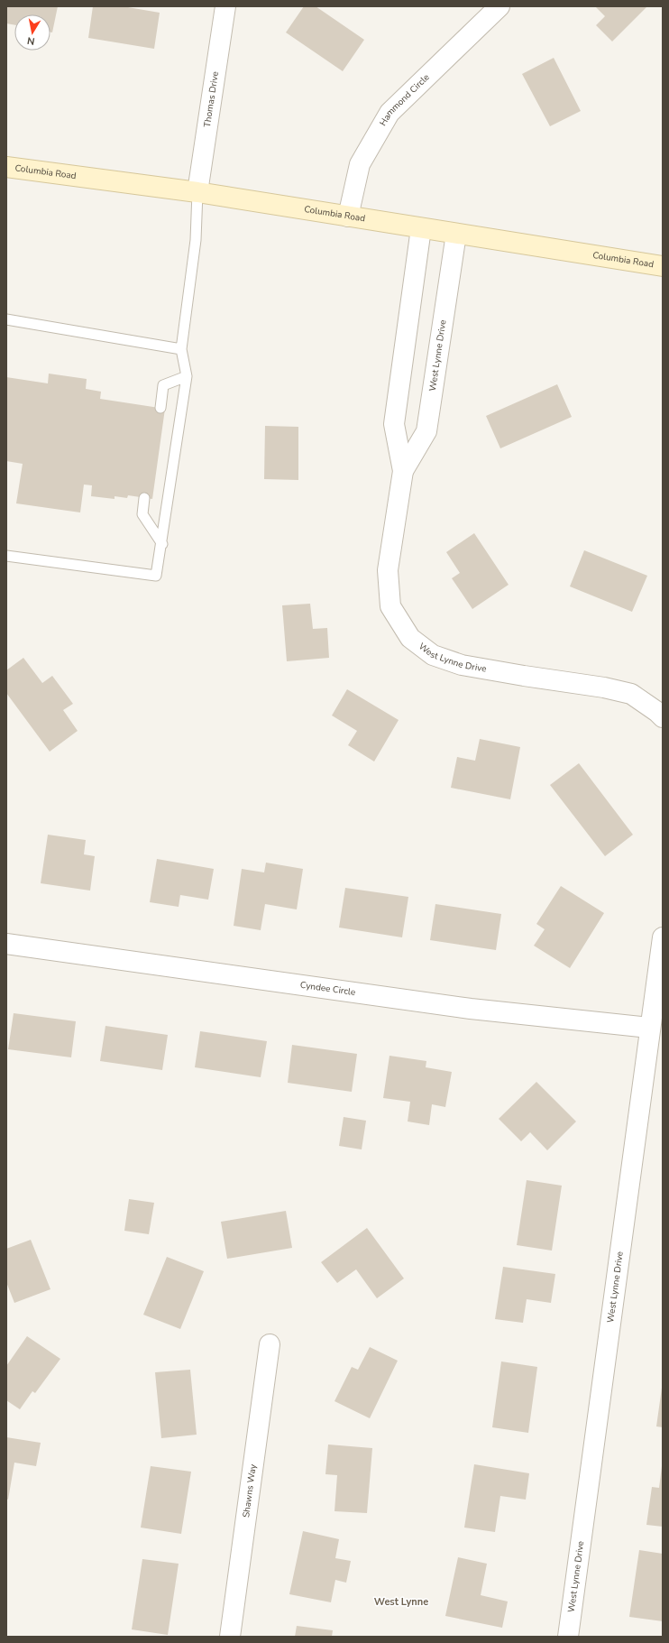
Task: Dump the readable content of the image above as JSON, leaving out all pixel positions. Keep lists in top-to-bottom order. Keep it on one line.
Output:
{"streets":{"main road":["Columbia Road"],"street":["Thomas Drive","Hammond Circle","West Lynne Drive","Cyndee Circle","Shawns Way"]},"crossings":[["Thomas Drive","Columbia Road"],["Hammond Circle","Columbia Road"],["Columbia Road","West Lynne Drive"],["West Lynne Drive","Cyndee Circle"]],"districts":["West Lynne"],"north":"bottom"}
